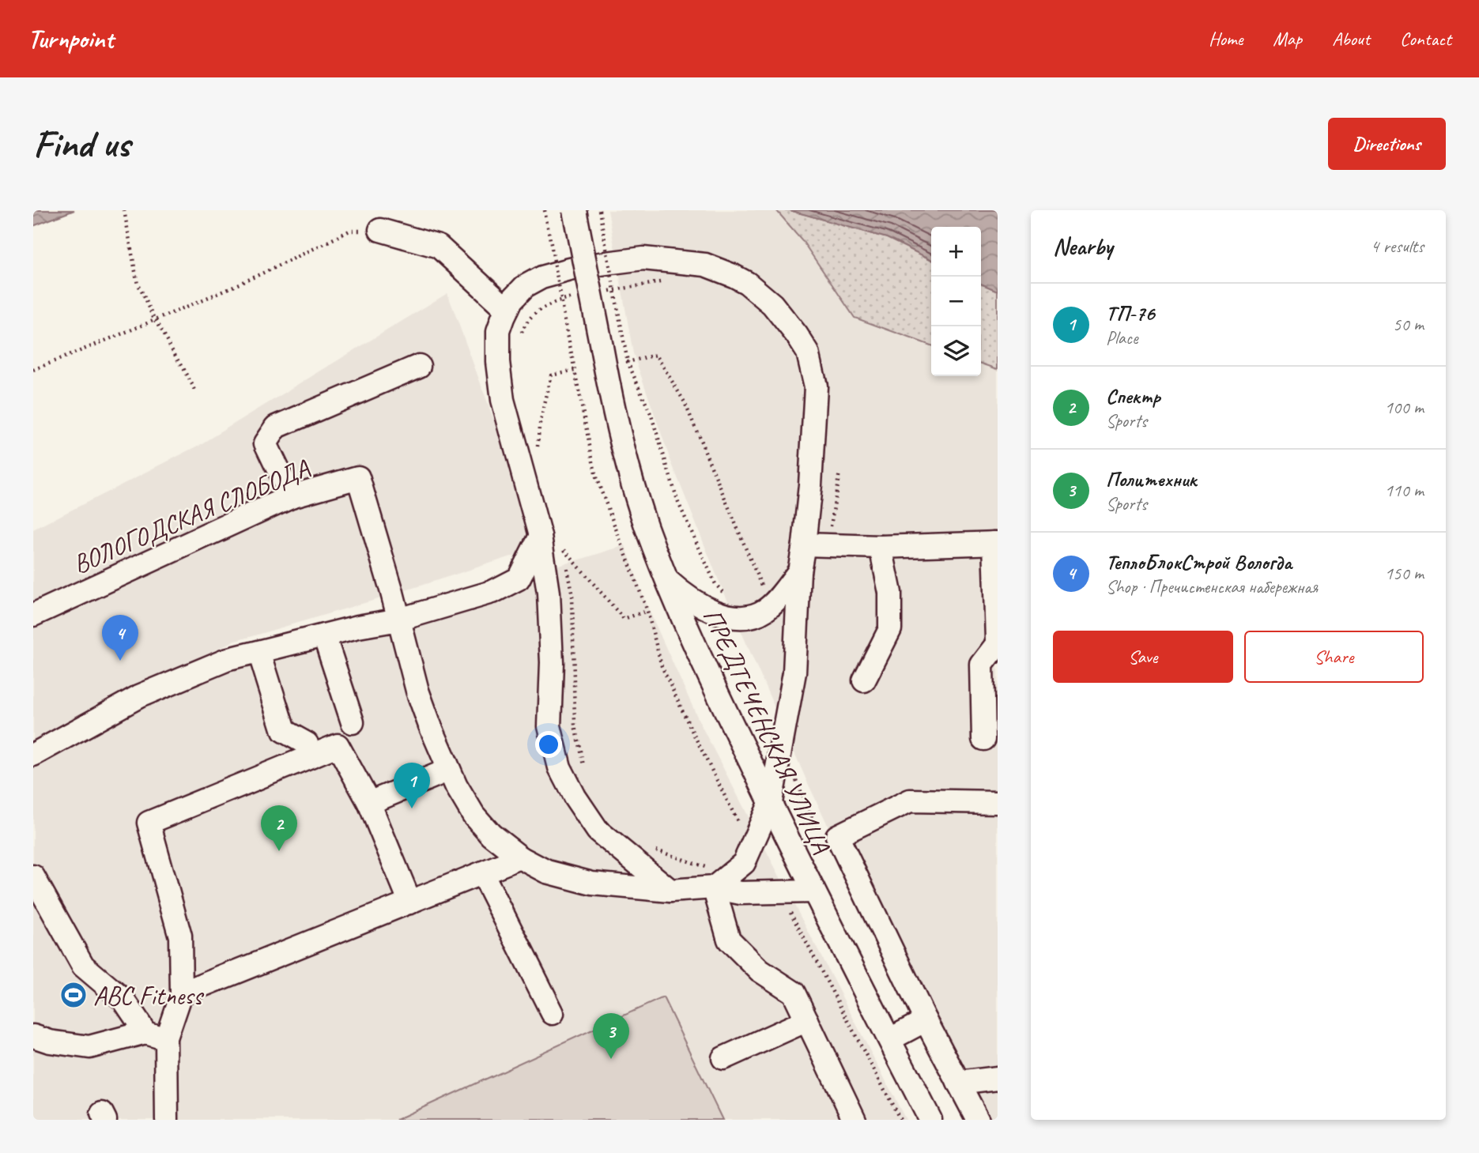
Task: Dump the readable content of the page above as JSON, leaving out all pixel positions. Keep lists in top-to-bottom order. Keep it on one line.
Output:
{"streets":{"street":["ВОЛОГОДСКАЯ СЛОБОДА","ПРЕДТЕЧЕНСКАЯ УЛИЦА"]},"places":{"sports":["ABC Fitness"]},"page":{"header":"Turnpoint","nav":["Home","Map","About","Contact"],"buttons":["Directions",["Save","Share"]],"title":"Find us","heading":["Nearby","4 results"],"map_buttons":["+","−"],"list":[{"mark":"1","name":"ТП-76","note":"Place","value":"50 m"},{"mark":"2","name":"Спектр","note":"Sports","value":"100 m"},{"mark":"3","name":"Политехник","note":"Sports","value":"110 m"},{"mark":"4","name":"ТеплоБлокСтрой Вологда","note":"Shop · Пречистенская набережная","value":"150 m"}],"pins":["4","1","2","3"]}}
